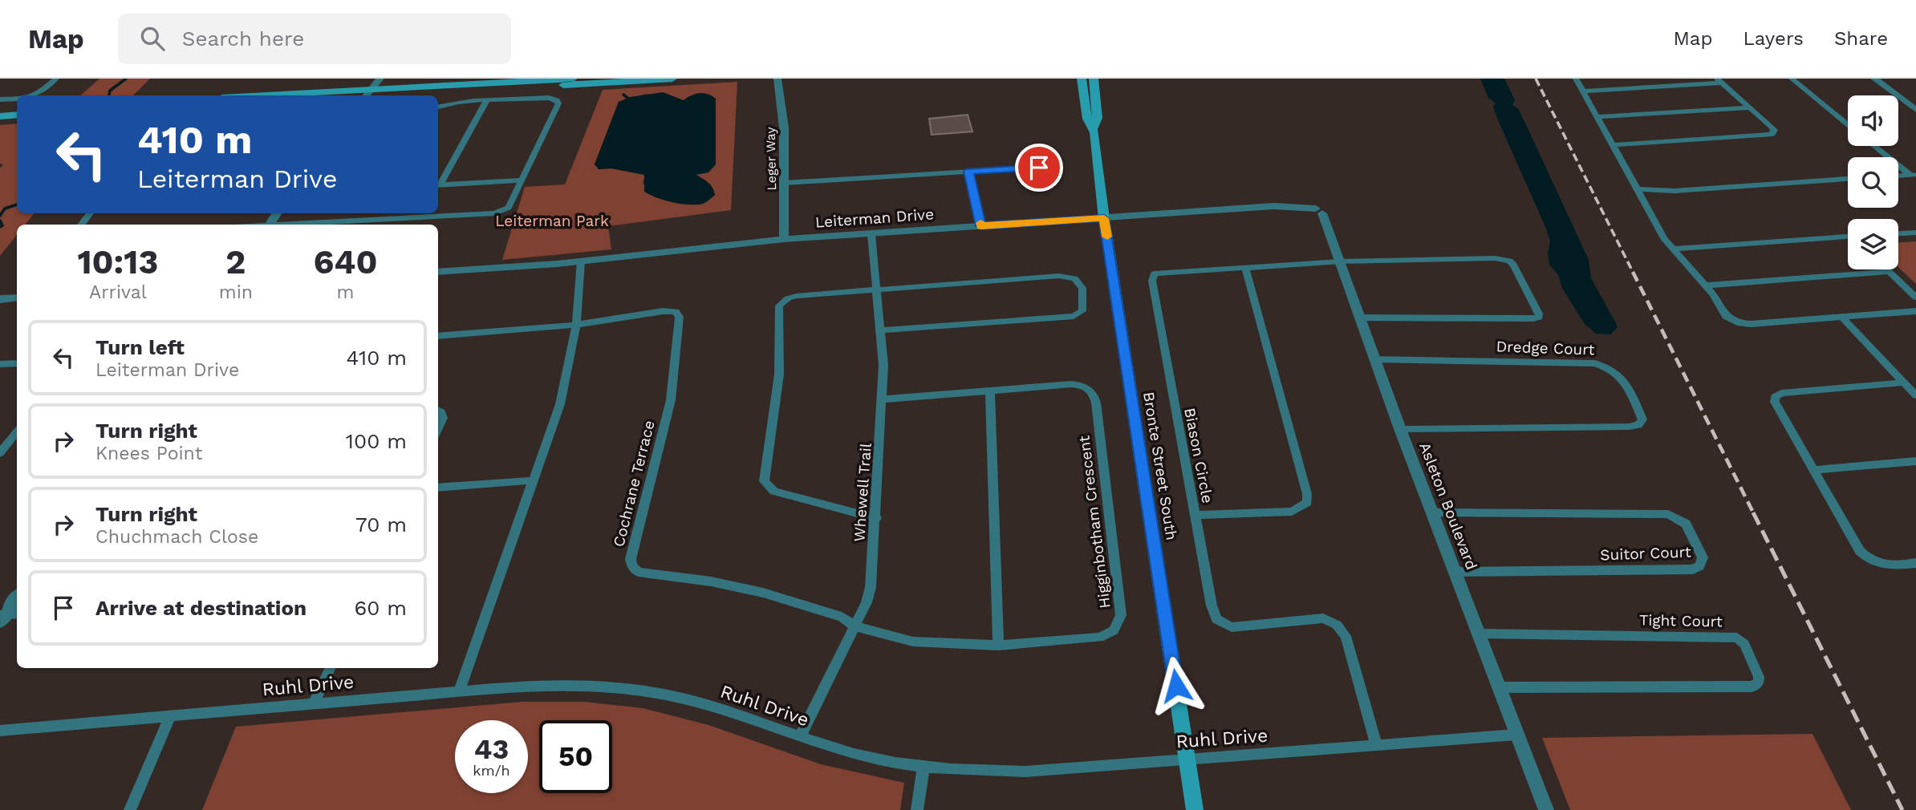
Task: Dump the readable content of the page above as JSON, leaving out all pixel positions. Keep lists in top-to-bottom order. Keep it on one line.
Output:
{"streets":{"main road":["Bronte Street South"],"street":["Leger Way","Leiterman Drive","Dredge Court","Biason Circle","Cochrane Terrace","Whewell Trail","Asleton Boulevard","Higginbotham Crescent","Suitor Court","Tight Court","Ruhl Drive"]},"crossings":[["Leger Way","Leiterman Drive"],["Leiterman Drive","Bronte Street South"],["Leiterman Drive","Whewell Trail"],["Leiterman Drive","Asleton Boulevard"],["Dredge Court","Asleton Boulevard"],["Biason Circle","Asleton Boulevard"],["Bronte Street South","Ruhl Drive"],["Cochrane Terrace","Whewell Trail"],["Cochrane Terrace","Higginbotham Crescent"],["Whewell Trail","Higginbotham Crescent"],["Whewell Trail","Ruhl Drive"],["Asleton Boulevard","Suitor Court"],["Asleton Boulevard","Tight Court"],["Asleton Boulevard","Ruhl Drive"]],"parks":["Leiterman Park"],"page":{"header":"Map","search":"Search here","nav":["Map","Layers","Share"],"turn":["410 m","Leiterman Drive"],"eta":["10:13","Arrival","2","min","640","m"],"list":[{"name":"Turn left","note":"Leiterman Drive","value":"410 m"},{"name":"Turn right","note":"Knees Point","value":"100 m"},{"name":"Turn right","note":"Chuchmach Close","value":"70 m"},{"name":"Arrive at destination","value":"60 m"}],"speed":"43 km/h","limit":"50"}}
